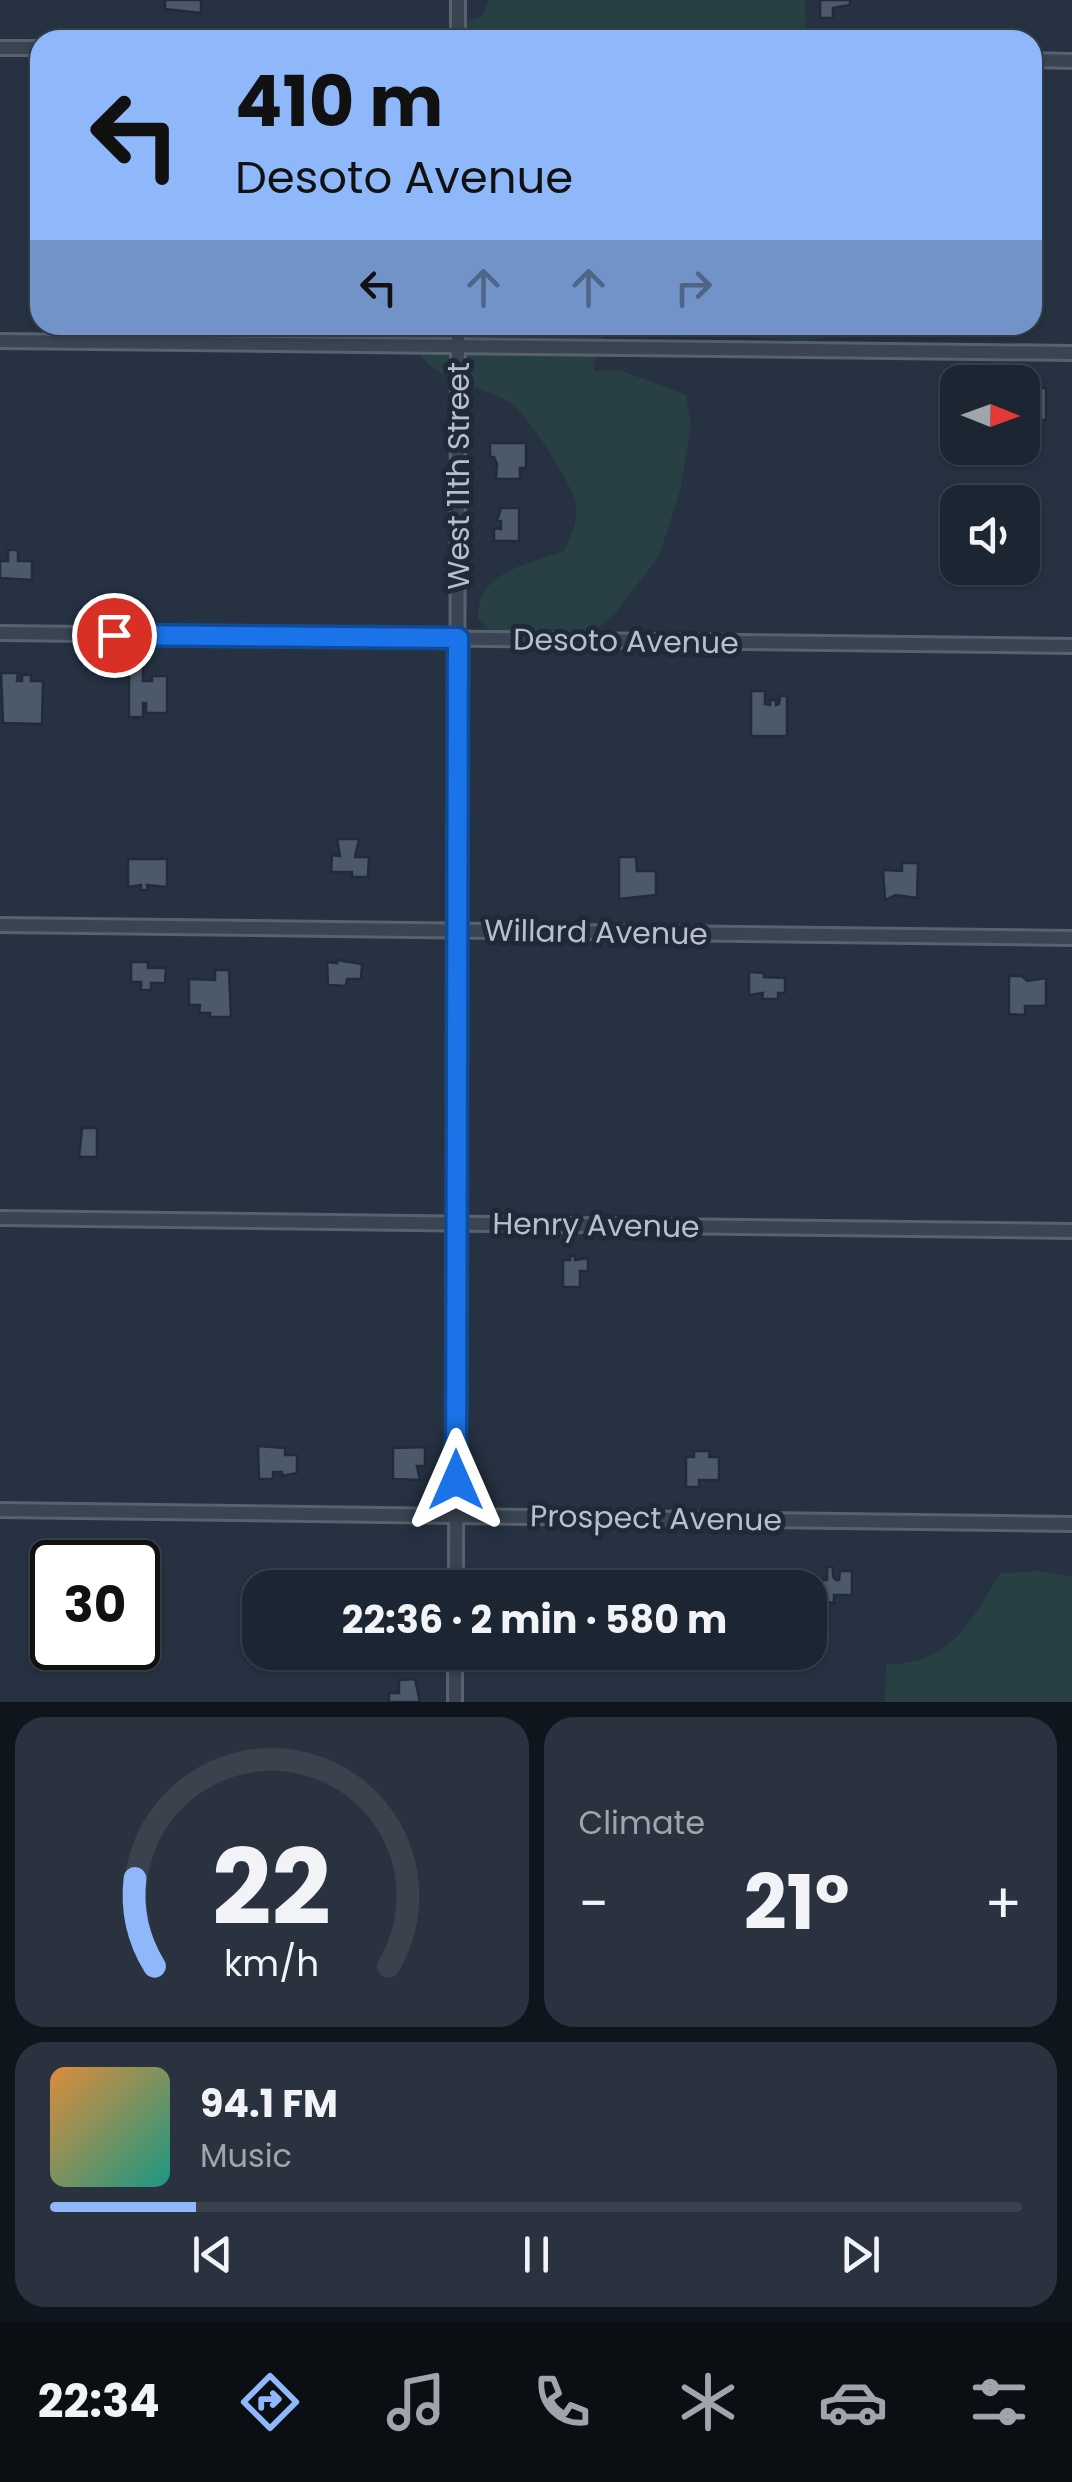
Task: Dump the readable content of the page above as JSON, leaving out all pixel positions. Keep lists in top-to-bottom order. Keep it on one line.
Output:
{"streets":{"street":["West 11th Street","Desoto Avenue","Willard Avenue","Henry Avenue","Prospect Avenue"]},"crossings":[["West 11th Street","Desoto Avenue"],["West 11th Street","Willard Avenue"],["West 11th Street","Henry Avenue"],["West 11th Street","Prospect Avenue"]],"north":"right","page":{"turn":["410 m","Desoto Avenue"],"limit":"30","trip":"22:36 · 2 min · 580 m","tile":"Climate","heat":["−","21°","+"],"song":["94.1 FM","Music"],"tabs":"22:34","gauge":["22","km/h"]}}
